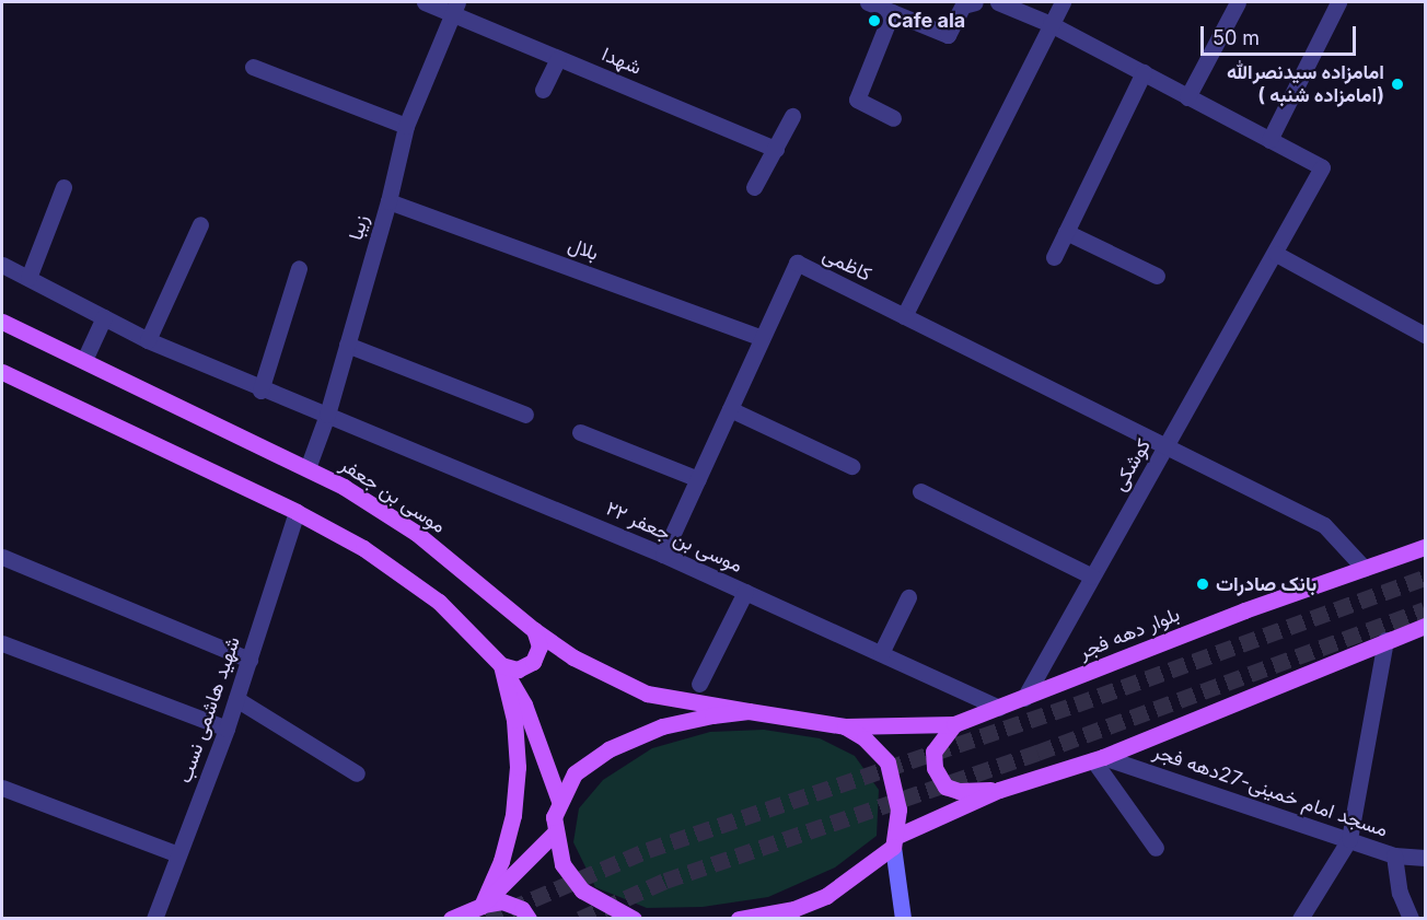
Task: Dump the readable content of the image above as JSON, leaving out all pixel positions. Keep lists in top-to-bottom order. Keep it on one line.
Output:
{"streets":{"main road":["موسی بن جعفر","بلوار دهه فجر"],"street":["شهدا","زیبا","بلال","کاظمی","کوشکی","موسی بن جعفر ۲۲","شهید هاشمی نسب","مسجد امام خمینی-27دهه فجر"]},"crossings":[["شهدا","زیبا"],["زیبا","بلال"],["زیبا","موسی بن جعفر"],["زیبا","موسی بن جعفر ۲۲"],["بلال","کاظمی"],["کاظمی","کوشکی"],["کاظمی","موسی بن جعفر ۲۲"],["کاظمی","بلوار دهه فجر"],["کوشکی","بلوار دهه فجر"],["موسی بن جعفر","بلوار دهه فجر"],["موسی بن جعفر ۲۲","بلوار دهه فجر"]],"places":["Cafe ala","امامزاده سیدنصرالله ( امامزاده شنبه)","بانک صادرات"],"scale_bar":"50 m"}
